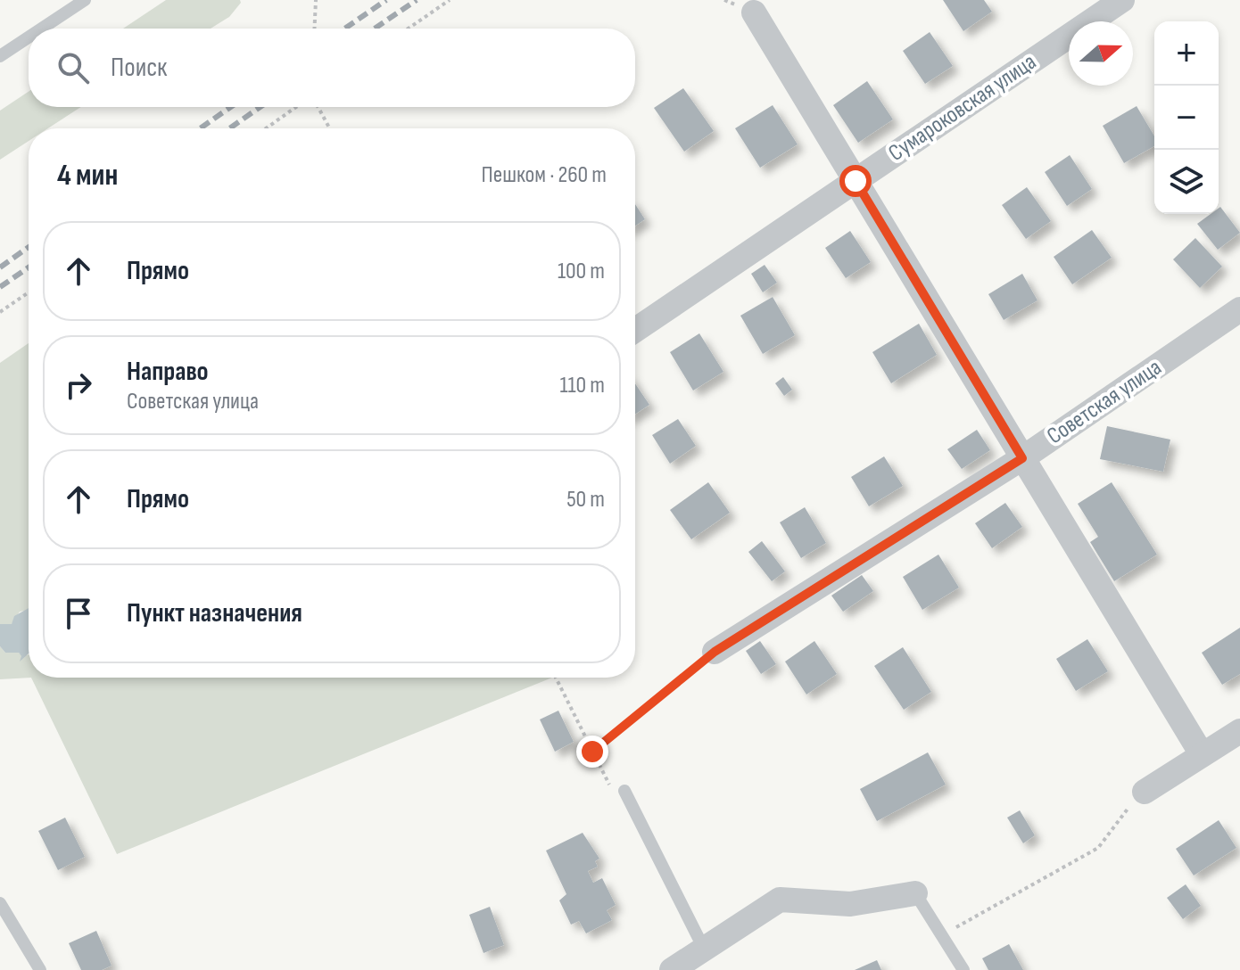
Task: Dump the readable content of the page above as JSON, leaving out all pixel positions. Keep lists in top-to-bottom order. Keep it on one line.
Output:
{"streets":{"street":["Сумароковская улица","Советская улица"]},"north":"right","page":{"map_buttons":["+","−"],"search":"Поиск","heading":["4 мин","Пешком · 260 m"],"list":[["Прямо","100 m"],["Направо","Советская улица","110 m"],["Прямо","50 m"],"Пункт назначения"]}}
